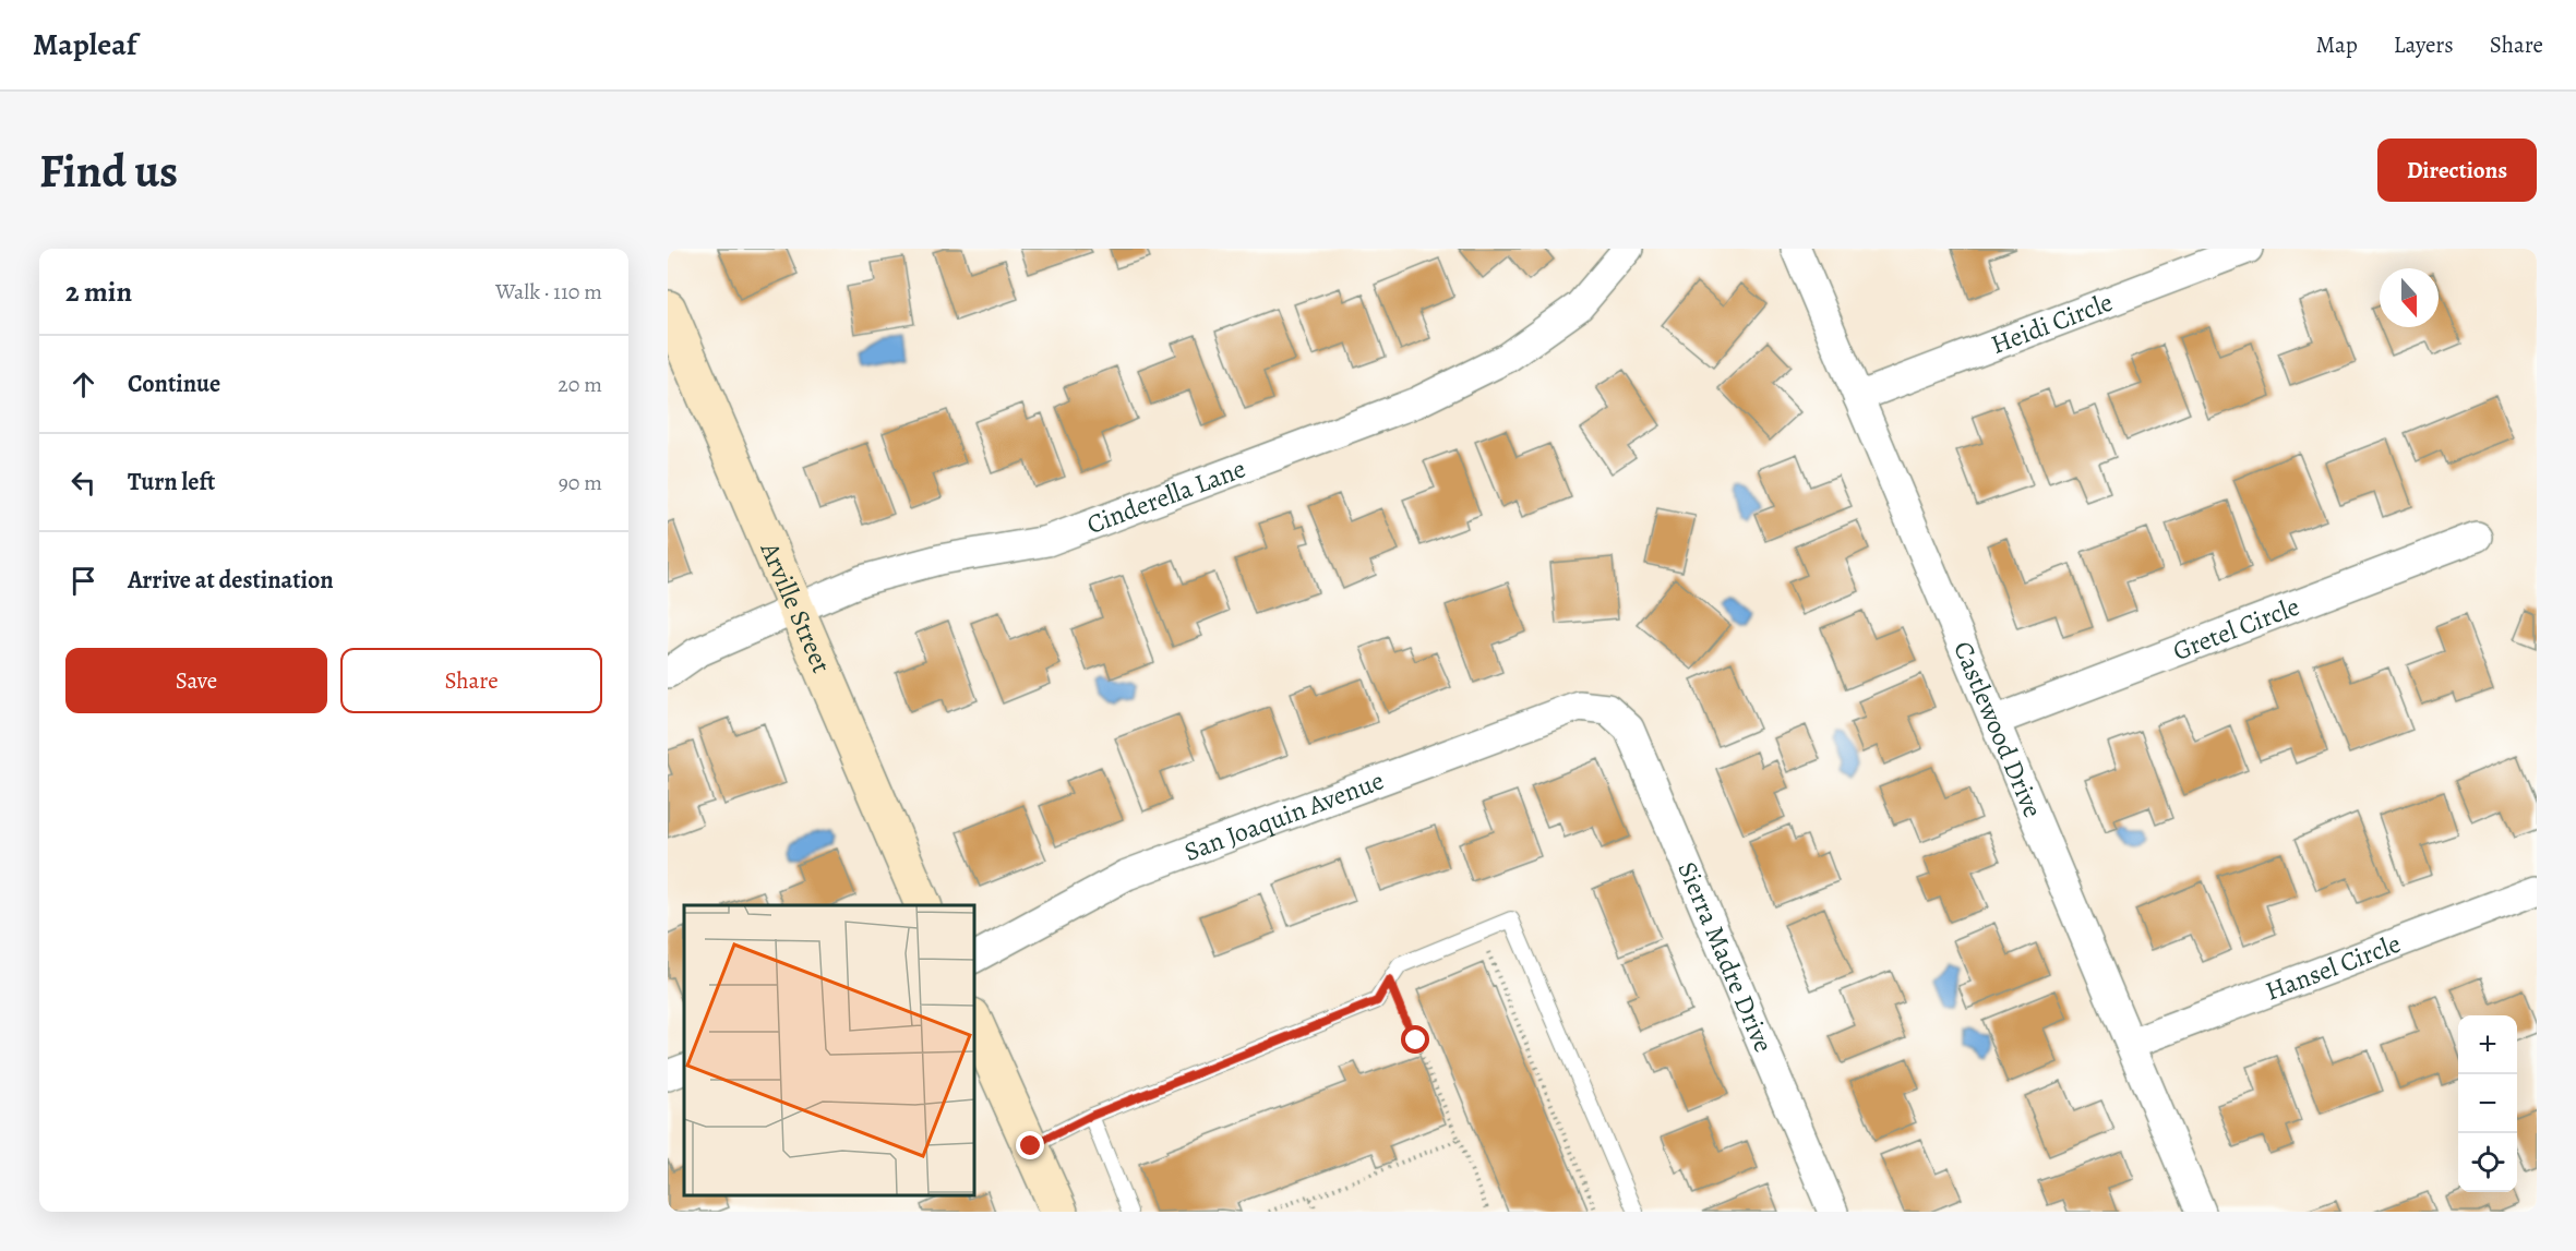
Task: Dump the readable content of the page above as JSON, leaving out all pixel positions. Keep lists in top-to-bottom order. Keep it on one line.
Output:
{"streets":{"main road":["Arville Street"],"street":["Heidi Circle","Cinderella Lane","Gretel Circle","Castlewood Drive","San Joaquin Avenue","Sierra Madre Drive","Hansel Circle"]},"crossings":[["Heidi Circle","Castlewood Drive"],["Cinderella Lane","Arville Street"],["Gretel Circle","Castlewood Drive"],["Castlewood Drive","Hansel Circle"],["San Joaquin Avenue","Sierra Madre Drive"]],"north":"bottom","page":{"header":"Mapleaf","nav":["Map","Layers","Share"],"buttons":["Directions",["Save","Share"]],"title":"Find us","heading":["2 min","Walk · 110 m"],"list":[["Continue","20 m"],["Turn left","90 m"],"Arrive at destination"],"map_buttons":["+","−"]}}
